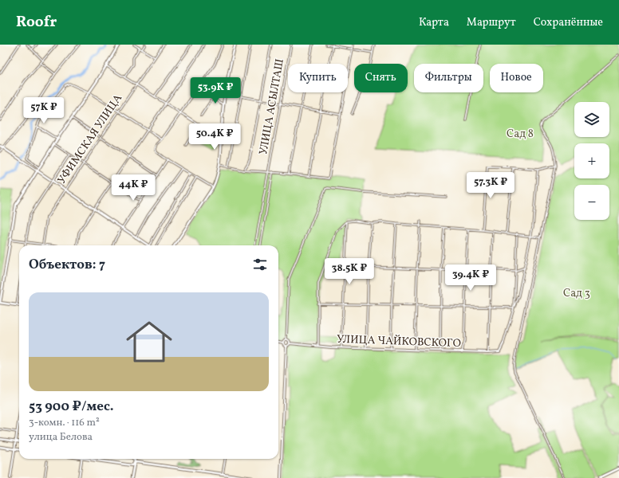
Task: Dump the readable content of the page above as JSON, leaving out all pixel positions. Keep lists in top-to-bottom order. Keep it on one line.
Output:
{"streets":{"street":["УЛИЦА АСЫЛТАШ","УФИМСКАЯ УЛИЦА","УЛИЦА ЧАЙКОВСКОГО"]},"parks":["Сад 8","Сад 3"],"page":{"header":"Roofr","nav":["Карта","Маршрут","Сохранённые"],"chip":["Купить","Снять","Фильтры","Новое"],"price":["53.9K ₽","57K ₽","50.4K ₽","57.3K ₽","44K ₽","38.5K ₽","39.4K ₽"],"map_buttons":["+","−"],"heading":"Объектов: 7","list":[{"name":"53 900 ₽/мес.","note":"3-комн. · 116 m² · улица Белова"}]}}
